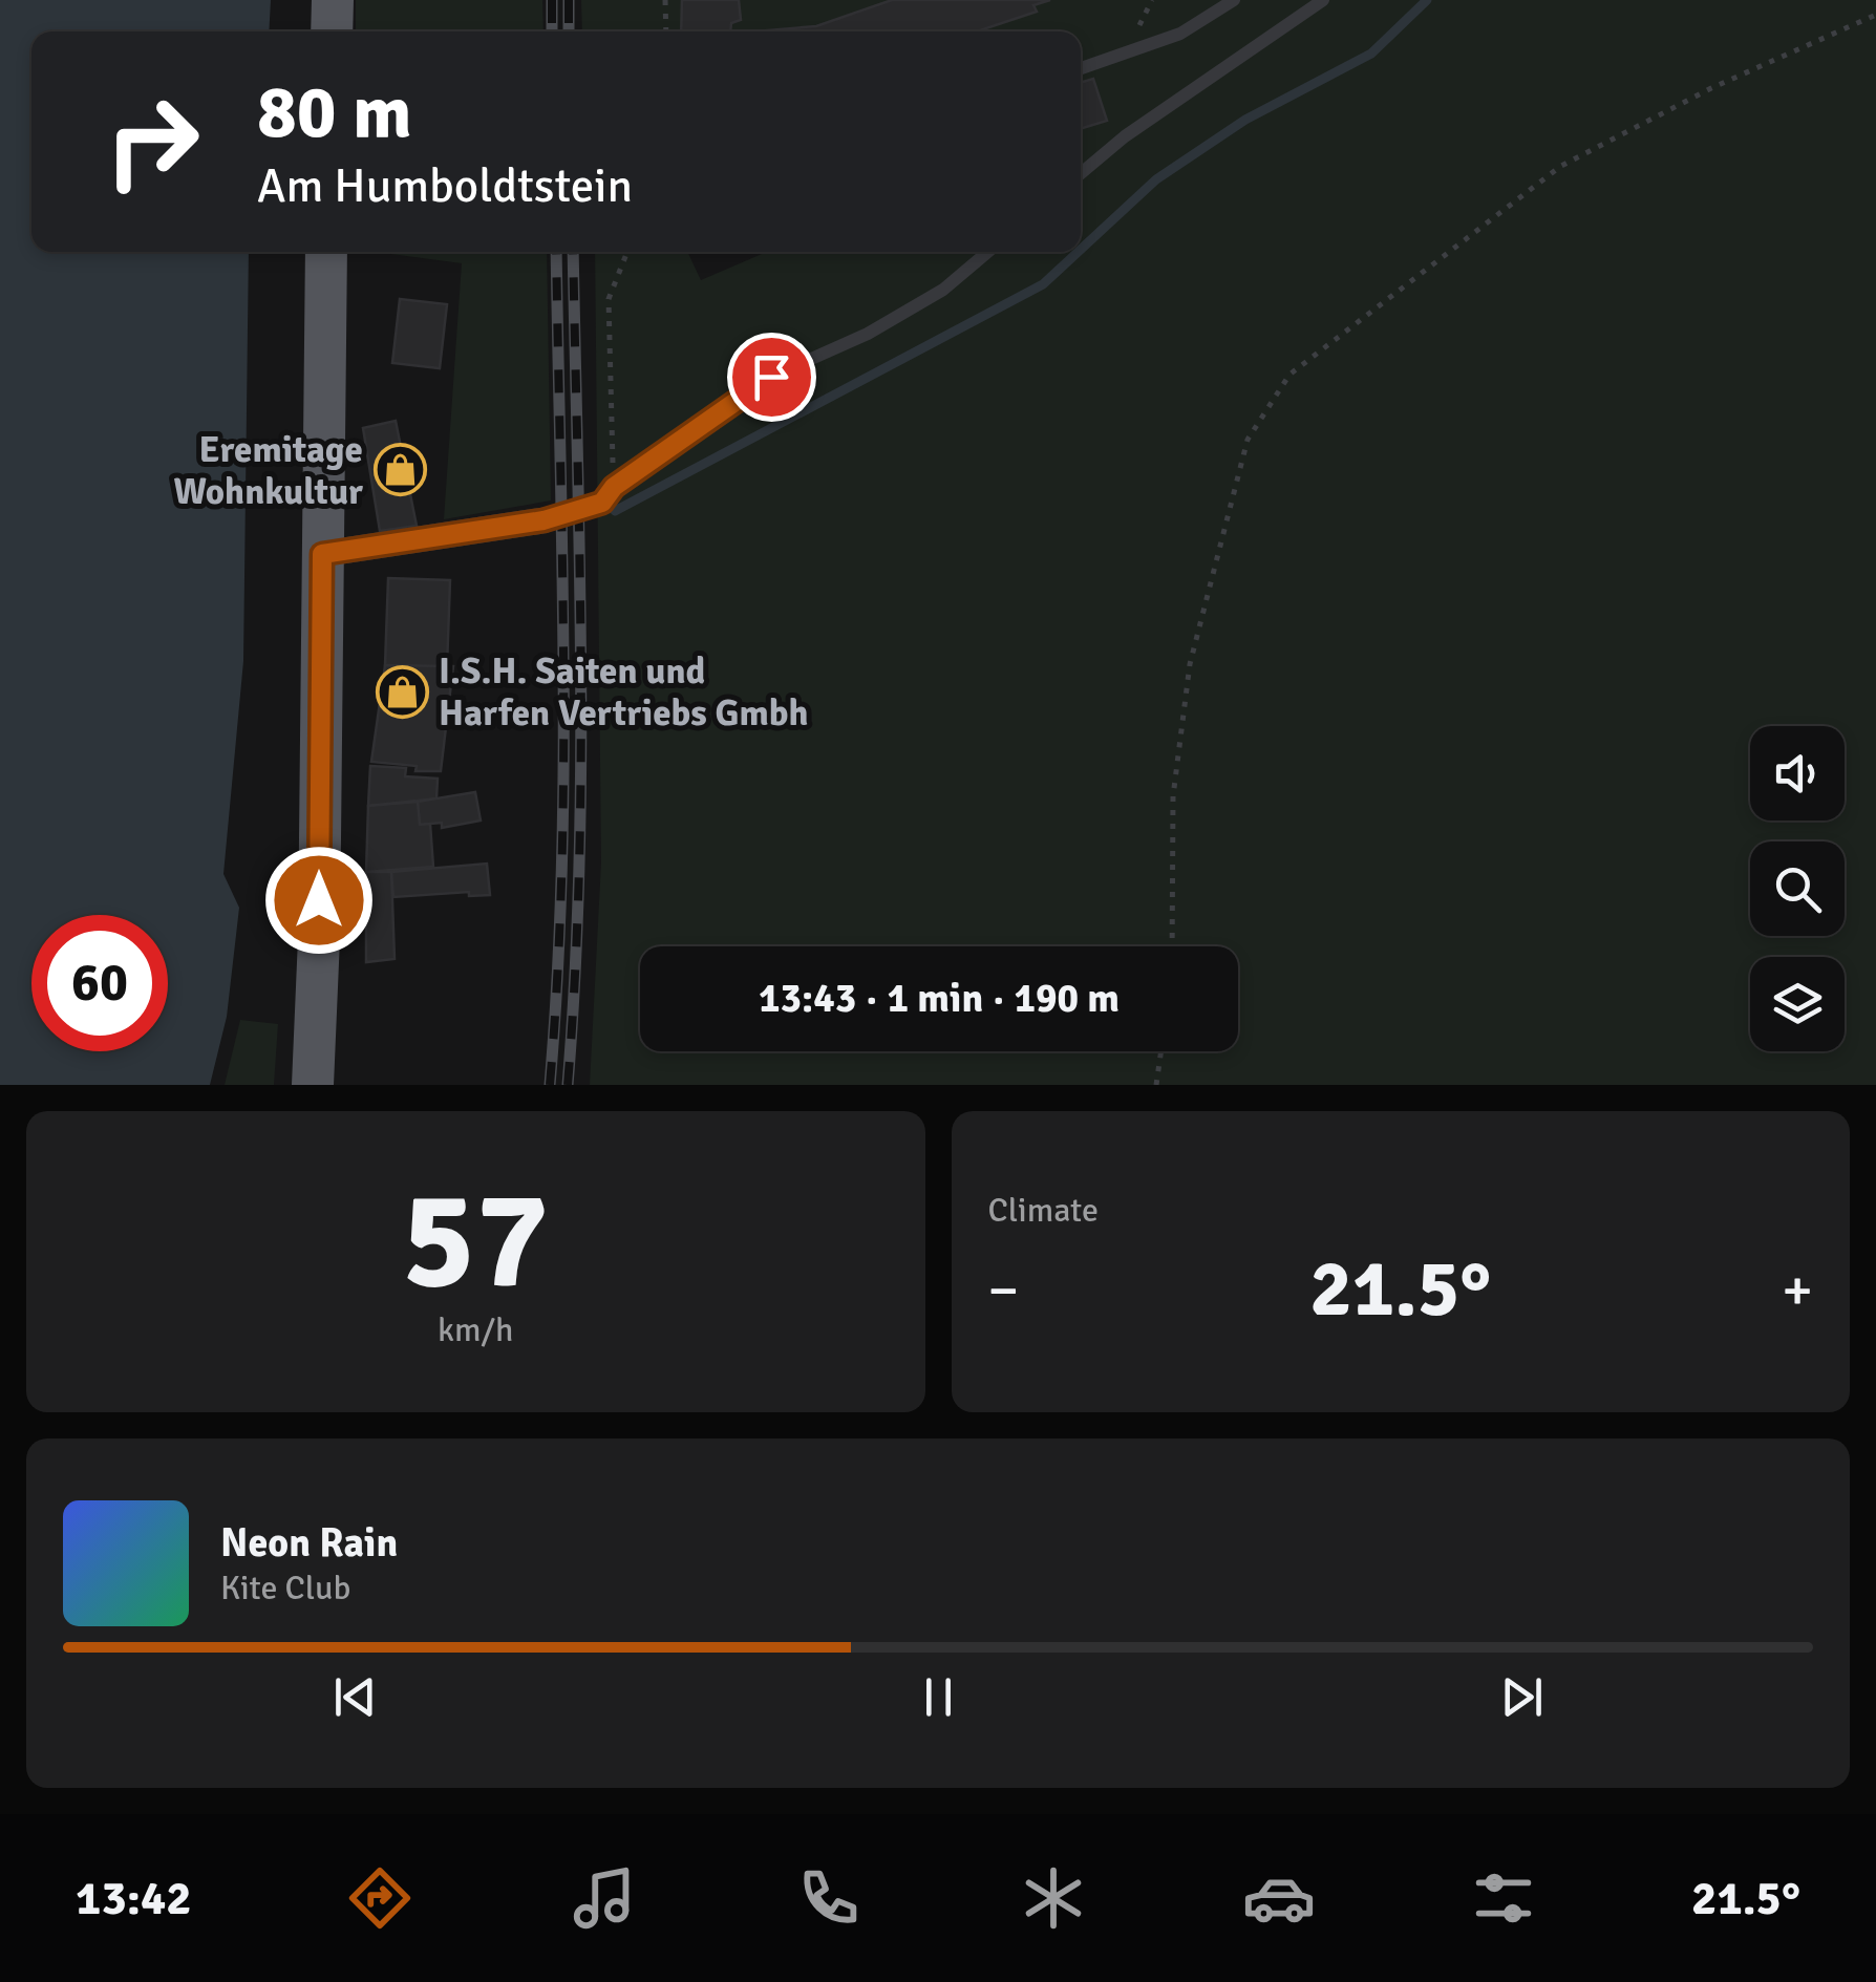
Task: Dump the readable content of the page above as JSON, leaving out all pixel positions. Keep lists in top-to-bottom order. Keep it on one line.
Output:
{"places":{"shop":["Eremitage Wohnkultur","I.S.H. Saiten und Harfen Vertriebs Gmbh"]},"page":{"turn":["80 m","Am Humboldtstein"],"limit":"60","trip":"13:43 · 1 min · 190 m","tile":[["57","km/h"],"Climate"],"heat":["−","21.5°","+"],"song":["Neon Rain","Kite Club"],"tabs":["13:42","21.5°"]}}
